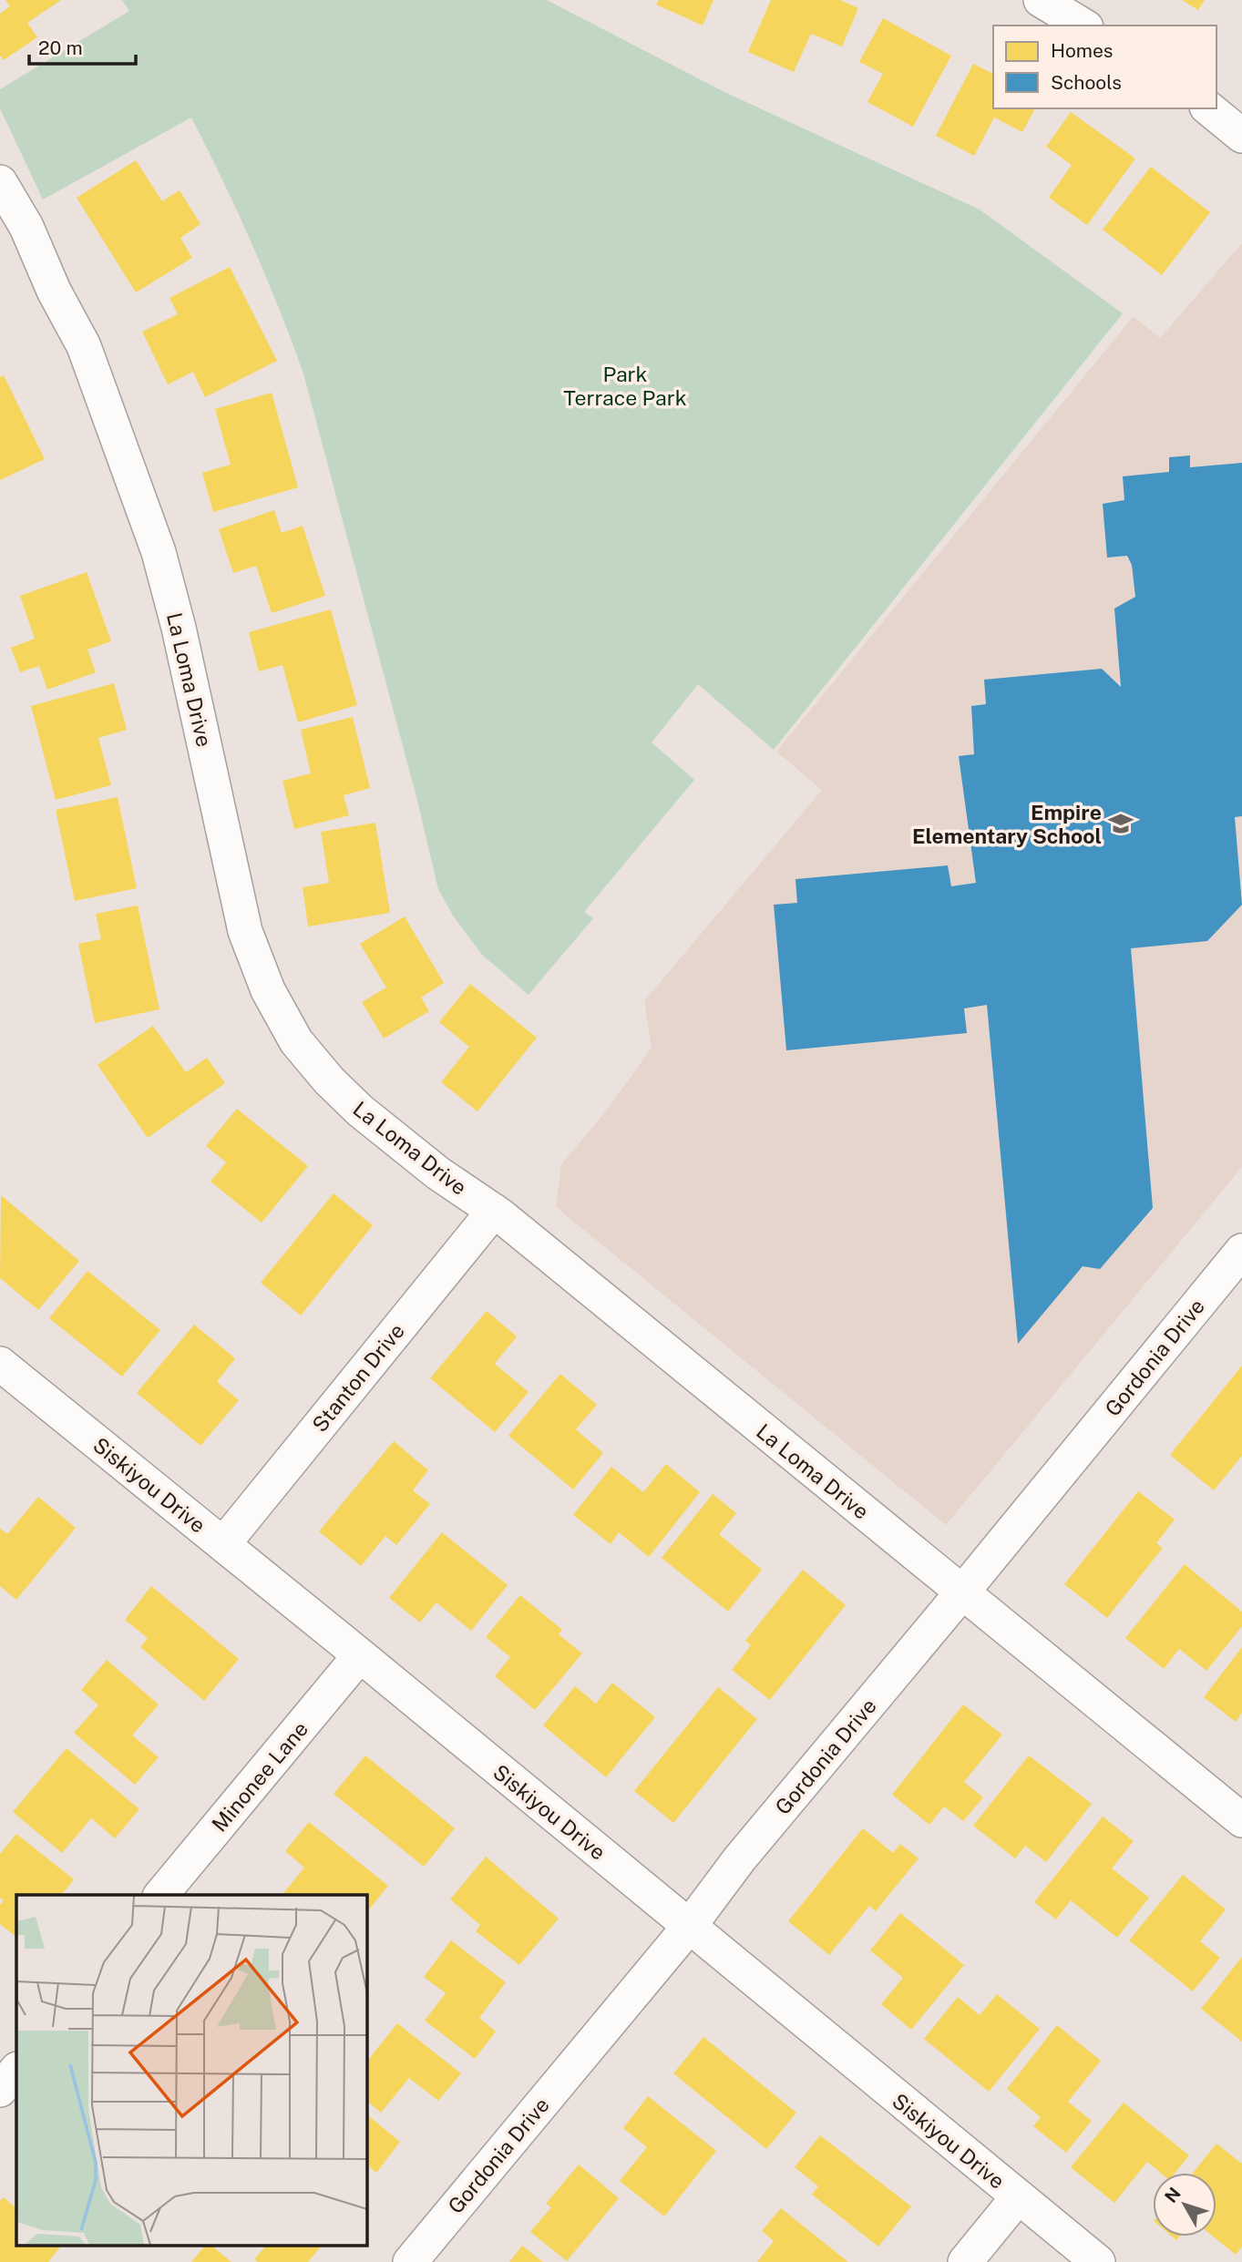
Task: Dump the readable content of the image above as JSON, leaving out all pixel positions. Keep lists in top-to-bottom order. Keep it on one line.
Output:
{"streets":{"street":["La Loma Drive","Gordonia Drive","Stanton Drive","Siskiyou Drive","Minonee Lane"]},"crossings":[["La Loma Drive","Gordonia Drive"],["La Loma Drive","Stanton Drive"],["Gordonia Drive","Siskiyou Drive"],["Stanton Drive","Siskiyou Drive"],["Siskiyou Drive","Minonee Lane"]],"parks":["Park Terrace Park"],"places":{"school or university":["Empire Elementary School"]},"legend":["Homes","Schools"],"scale_bar":"20 m","north":"top left"}
